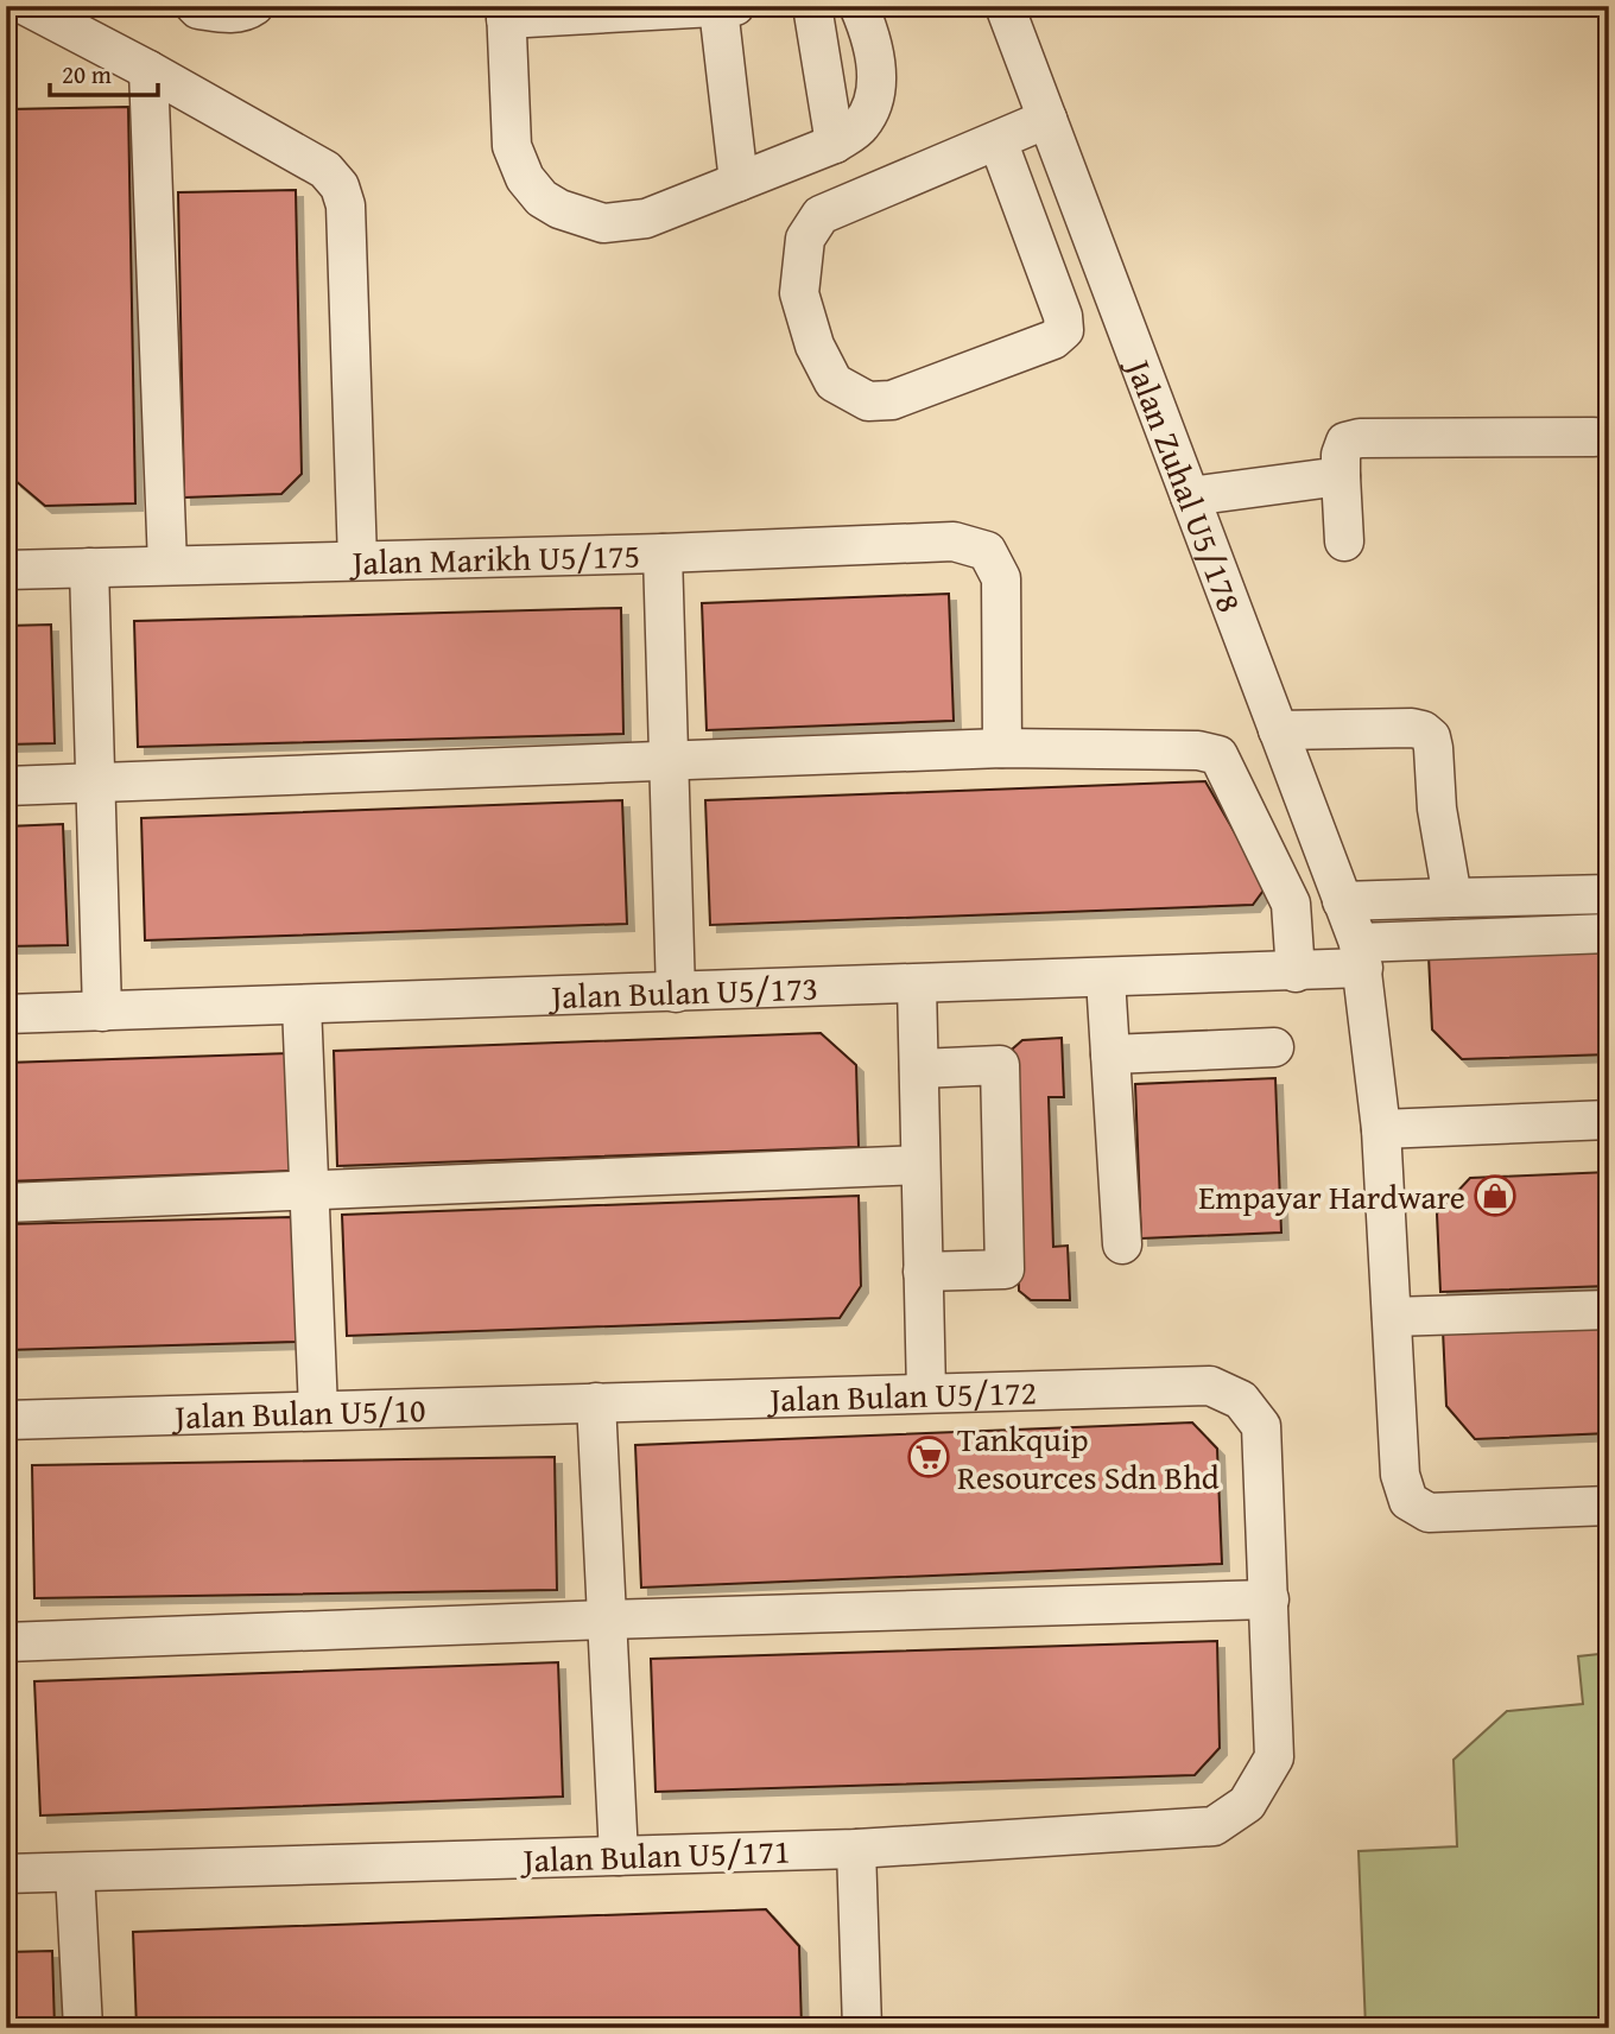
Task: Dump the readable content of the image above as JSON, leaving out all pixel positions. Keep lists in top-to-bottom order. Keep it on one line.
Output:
{"streets":{"street":["Jalan Zuhal U5/178","Jalan Marikh U5/175","Jalan Bulan U5/173","Jalan Bulan U5/172","Jalan Bulan U5/10","Jalan Bulan U5/171"]},"crossings":[["Jalan Zuhal U5/178","Jalan Bulan U5/173"],["Jalan Bulan U5/172","Jalan Bulan U5/10"],["Jalan Bulan U5/172","Jalan Bulan U5/171"]],"places":{"shop":["Empayar Hardware"],"supermarket":["Tankquip Resources Sdn Bhd"]},"scale_bar":"20 m"}
